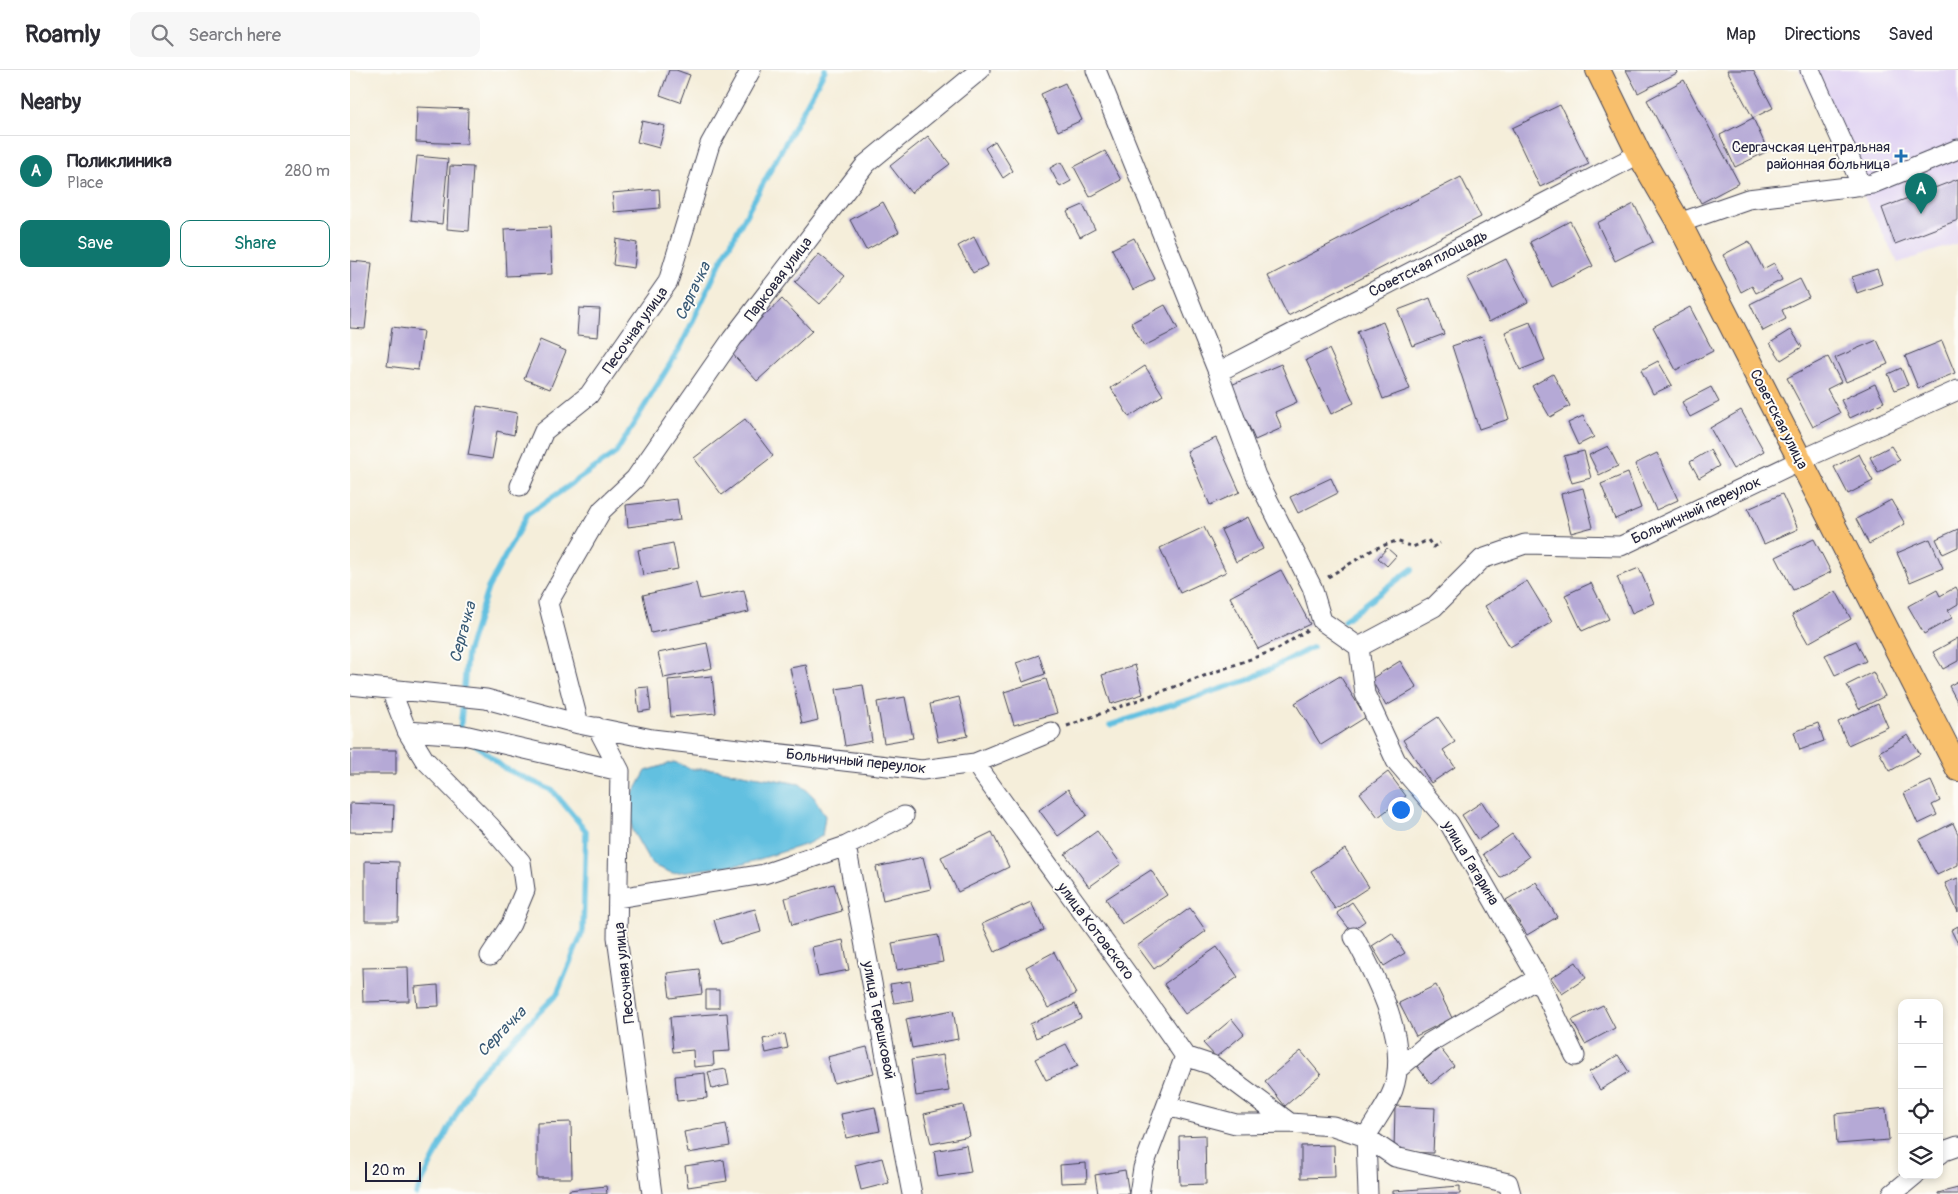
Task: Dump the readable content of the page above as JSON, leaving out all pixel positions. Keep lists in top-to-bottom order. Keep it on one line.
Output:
{"streets":{"main road":["Советская улица"],"street":["Советская площадь","Парковая улица","Песочная улица","Больничный переулок","улица Гагарина","улица Котовского","улица Терешковой"]},"crossings":[["Советская площадь","Советская улица"],["Парковая улица","Больничный переулок"],["Песочная улица","Больничный переулок"],["Советская улица","Больничный переулок"],["Больничный переулок","улица Гагарина"],["Больничный переулок","улица Котовского"]],"water":["Сергачка"],"places":{"health":["Сергачская центральная районная больница"]},"scale_bar":"20 m","page":{"header":"Roamly","search":"Search here","nav":["Map","Directions","Saved"],"heading":"Nearby","list":[{"mark":"A","name":"Поликлиника","note":"Place","value":"280 m"}],"pins":"A","buttons":["Save","Share"],"map_buttons":["+","−"],"scale":"20 m"}}
